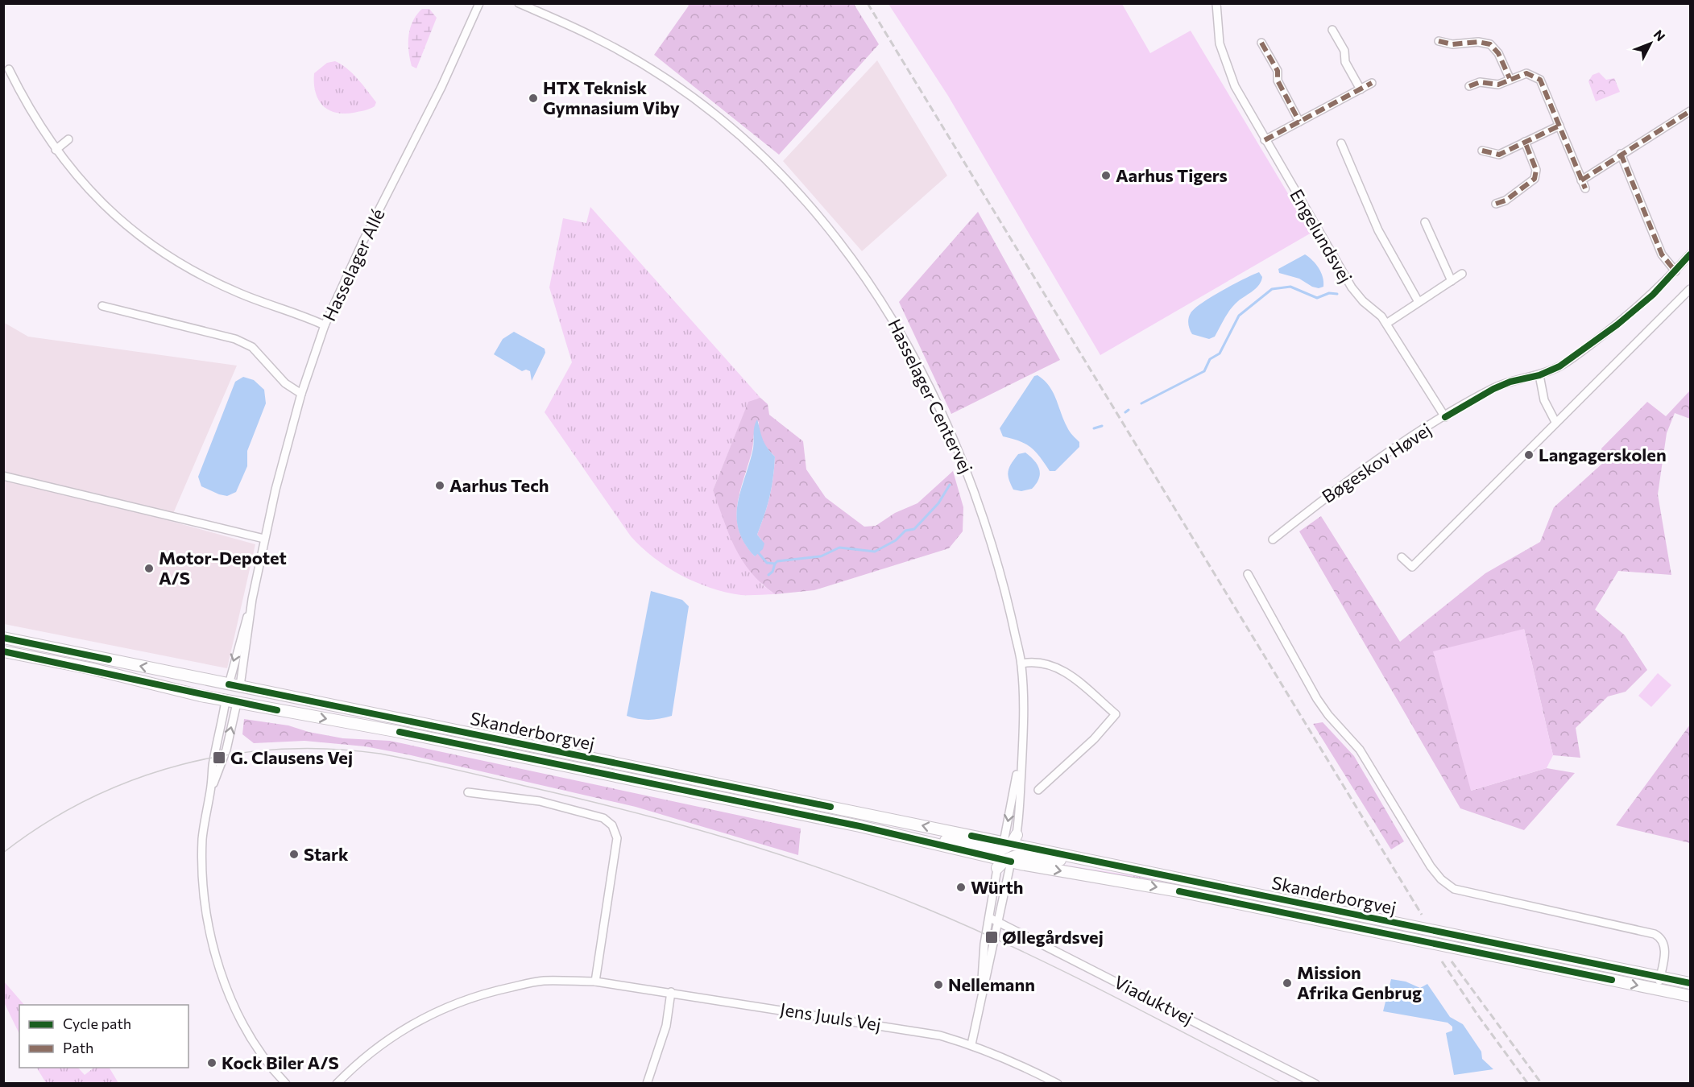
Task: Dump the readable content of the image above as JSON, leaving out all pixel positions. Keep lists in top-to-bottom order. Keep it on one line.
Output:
{"streets":{"main road":["Hasselager Allé","Skanderborgvej"],"street":["Engelundsvej","Hasselager Centervej","Bøgeskov Høvej","Viaduktvej","Jens Juuls Vej"]},"crossings":[["Engelundsvej","Bøgeskov Høvej"],["Hasselager Allé","Skanderborgvej"],["Hasselager Centervej","Skanderborgvej"]],"places":{"other":["HTX Teknisk Gymnasium Viby","Aarhus Tigers","Langagerskolen","Aarhus Tech","Motor-Depotet A/S","Stark","Würth","Mission Afrika Genbrug","Nellemann","Kock Biler A/S"],"transit":["G. Clausens Vej","Øllegårdsvej"]},"legend":["Cycle path","Path"],"north":"top right"}
